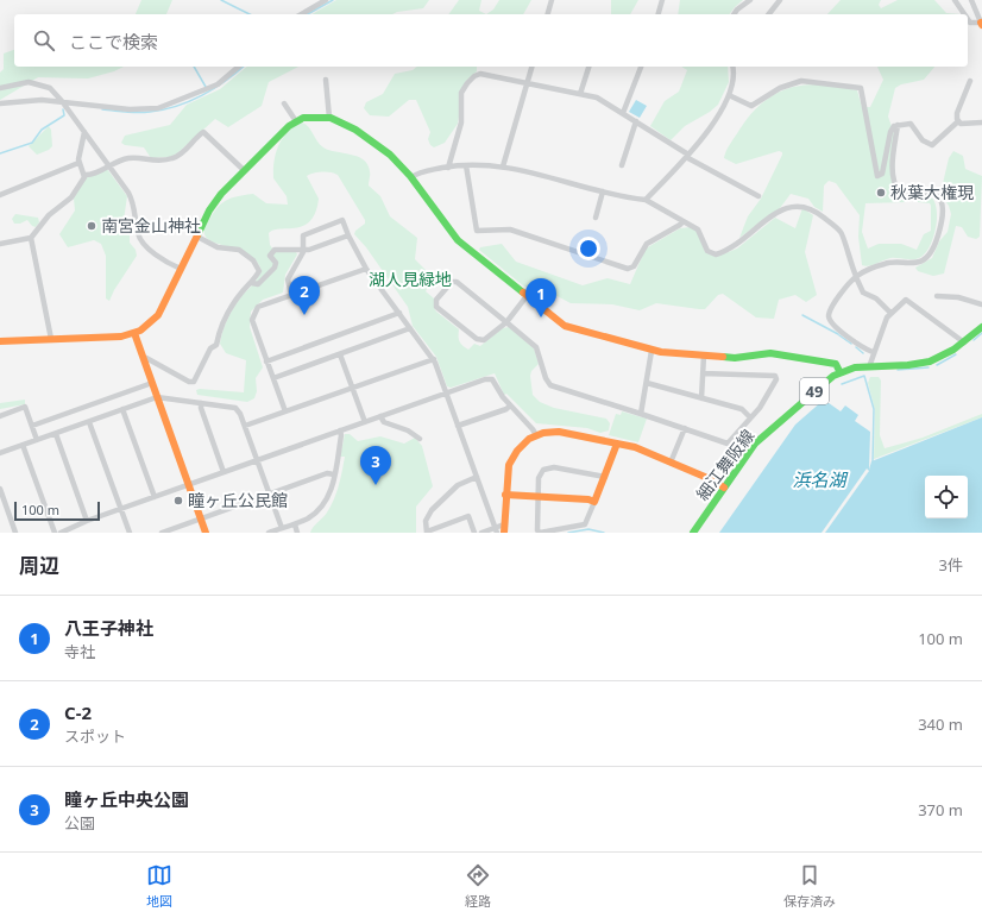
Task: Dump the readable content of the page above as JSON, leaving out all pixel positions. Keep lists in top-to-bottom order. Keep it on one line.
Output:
{"streets":{"street":["49","細江舞阪線"]},"water":["浜名湖"],"parks":["湖人見緑地"],"places":["秋葉大権現","南宮金山神社","瞳ヶ丘公民館"],"scale_bar":"100 m","page":{"search":"ここで検索","pins":["2","1","3"],"scale":"100 m","heading":["周辺","3件"],"list":[{"mark":"1","name":"八王子神社","note":"寺社","value":"100 m"},{"mark":"2","name":"C-2","note":"スポット","value":"340 m"},{"mark":"3","name":"瞳ヶ丘中央公園","note":"公園","value":"370 m"}],"nav":["地図","経路","保存済み"]}}
